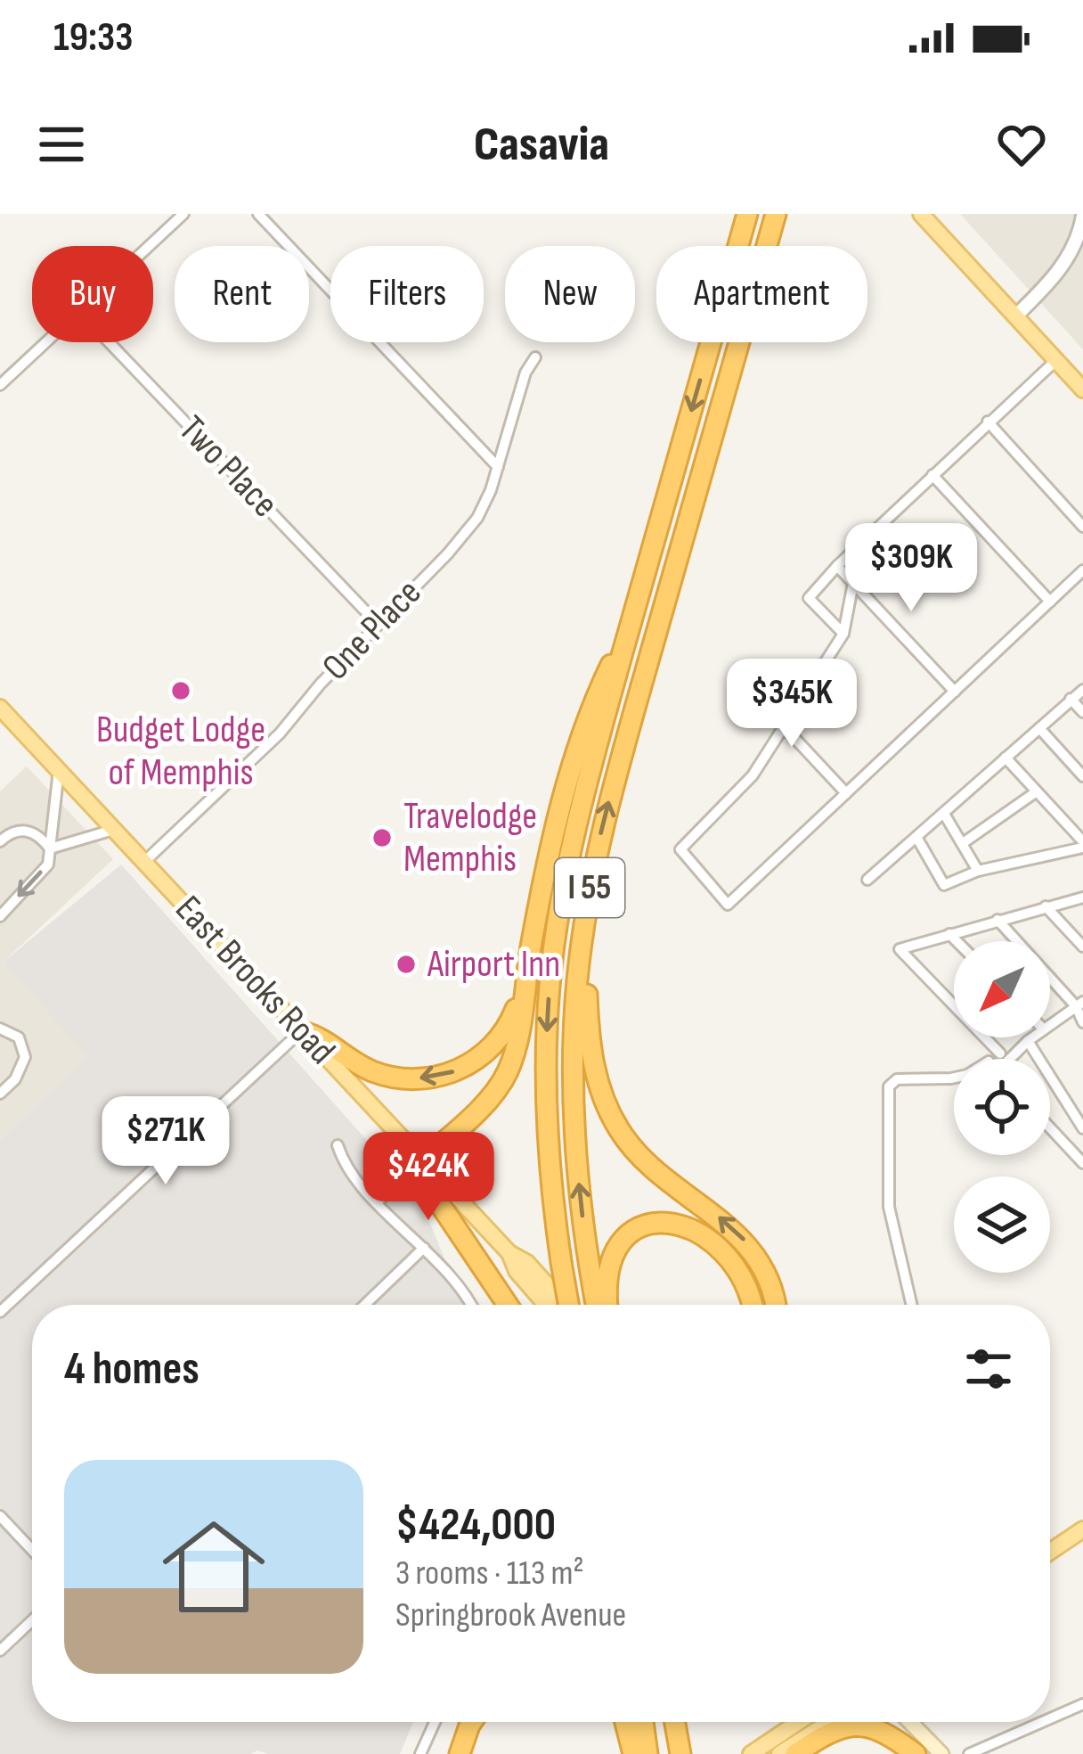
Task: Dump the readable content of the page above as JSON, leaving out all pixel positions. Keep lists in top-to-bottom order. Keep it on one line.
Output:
{"streets":{"highway":["I 55"],"main road":["East Brooks Road"],"street":["Two Place","One Place"]},"crossings":[["Two Place","One Place"],["One Place","East Brooks Road"]],"places":["Budget Lodge of Memphis","Travelodge Memphis","Airport Inn"],"north":"bottom left","page":{"status":"19:33","header":"Casavia","chip":["Buy","Rent","Filters","New","Apartment"],"price":["$309K","$345K","$271K","$424K"],"heading":"4 homes","list":[{"name":"$424,000","note":"3 rooms · 113 m² · Springbrook Avenue"}]}}
